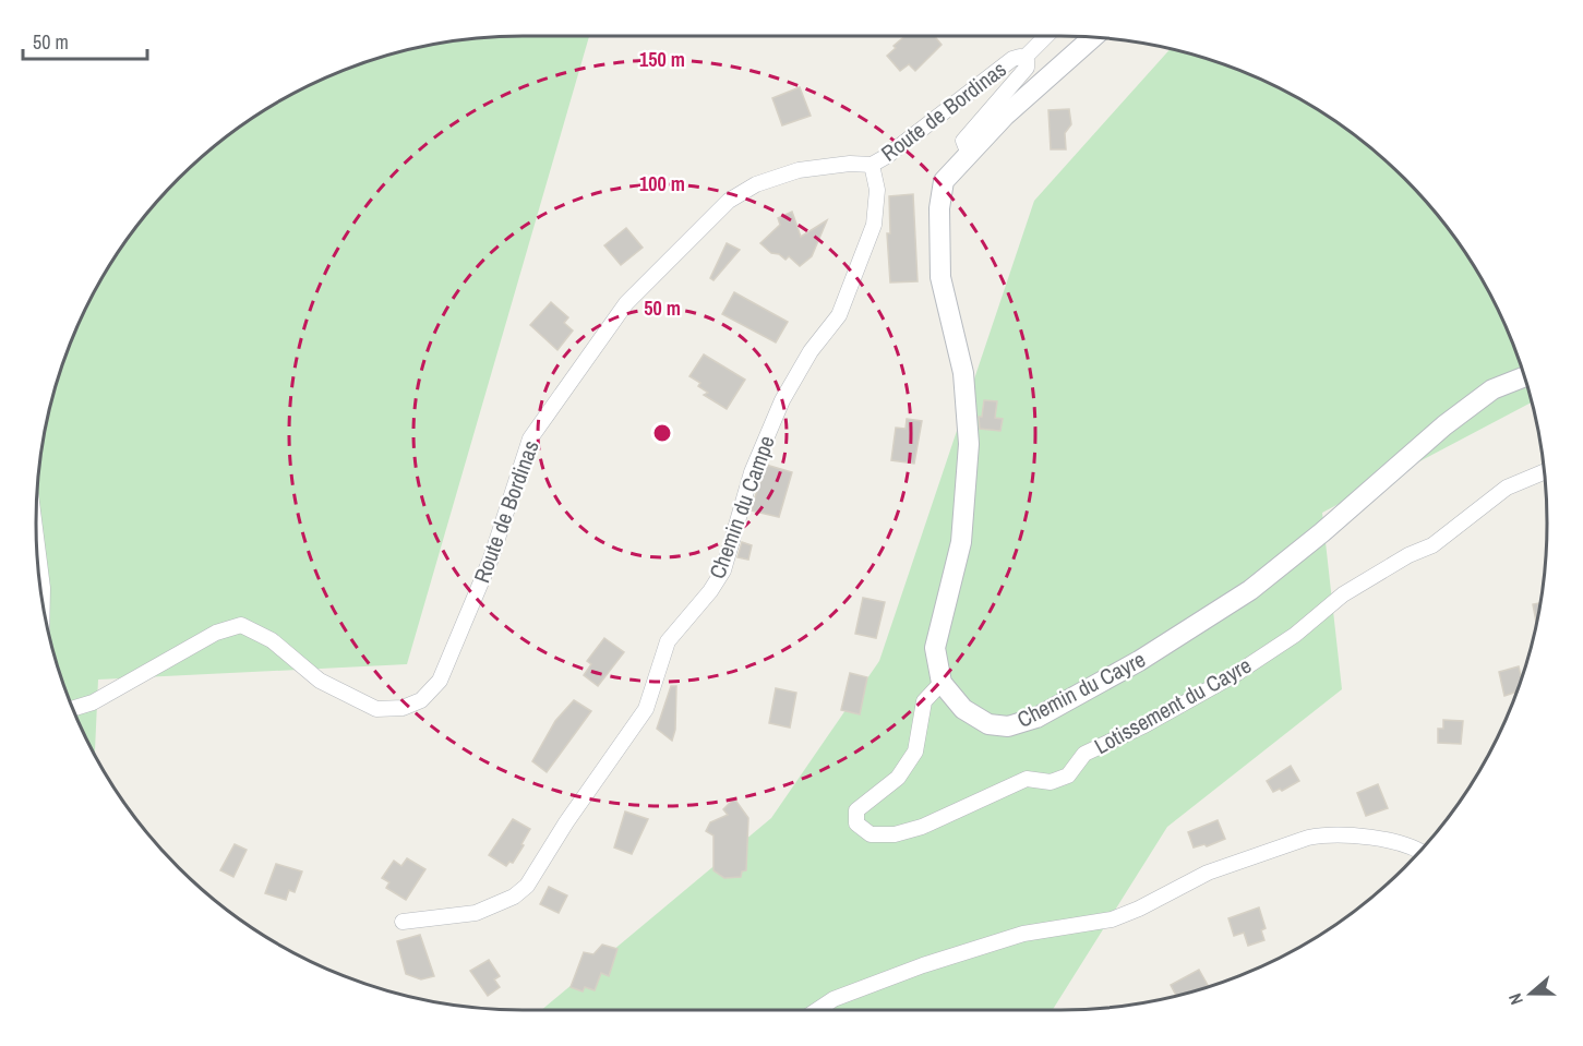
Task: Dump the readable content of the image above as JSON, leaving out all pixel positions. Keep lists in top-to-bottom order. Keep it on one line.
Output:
{"streets":{"street":["Route de Bordinas","Chemin du Campe","Chemin du Cayre","Lotissement du Cayre"]},"crossings":[["Route de Bordinas","Chemin du Campe"],["Route de Bordinas","Chemin du Cayre"],["Chemin du Cayre","Lotissement du Cayre"]],"scale_bar":"50 m","north":"left","rings":["150 m","100 m","50 m"]}
